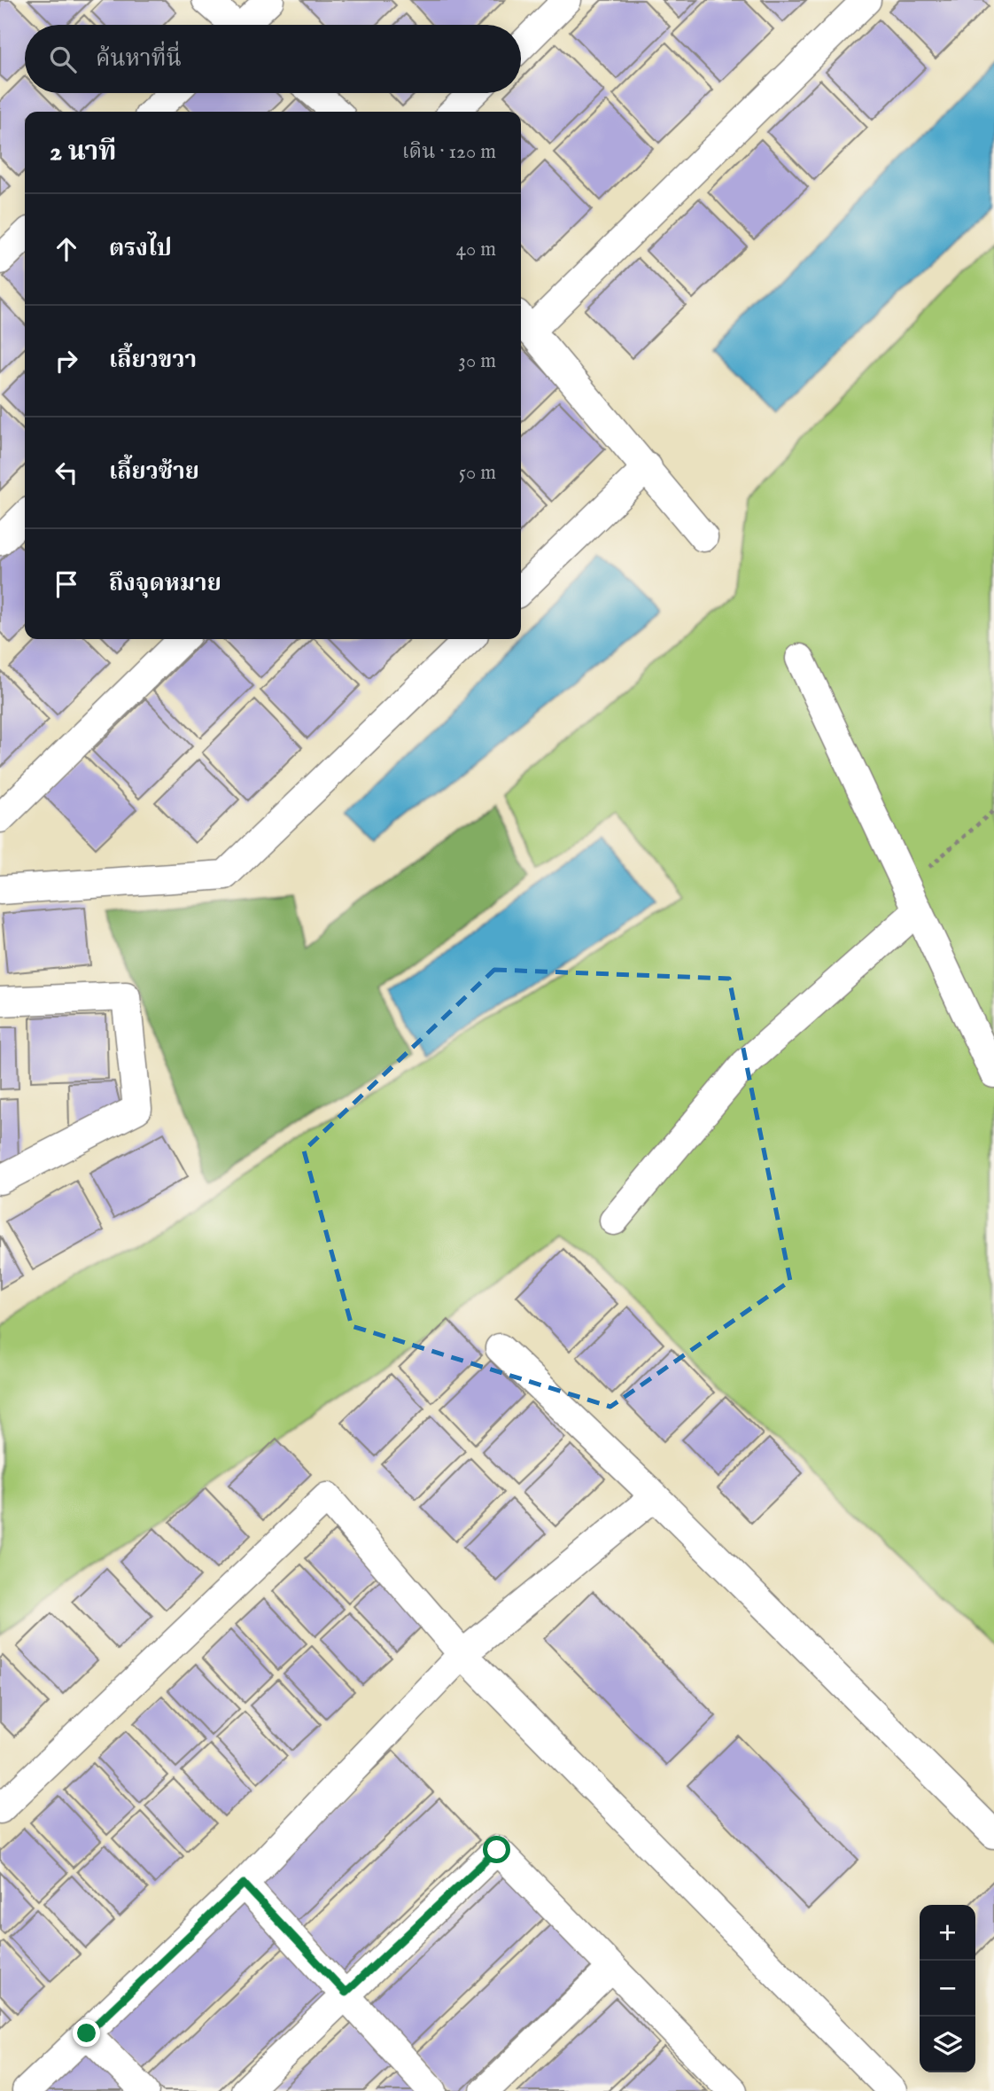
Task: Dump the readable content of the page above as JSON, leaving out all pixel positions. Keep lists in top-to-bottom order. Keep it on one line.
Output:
{"page":{"search":"ค้นหาที่นี่","heading":["2 นาที","เดิน · 120 m"],"list":[["ตรงไป","40 m"],["เลี้ยวขวา","30 m"],["เลี้ยวซ้าย","50 m"],"ถึงจุดหมาย"],"map_buttons":["+","−"]}}
